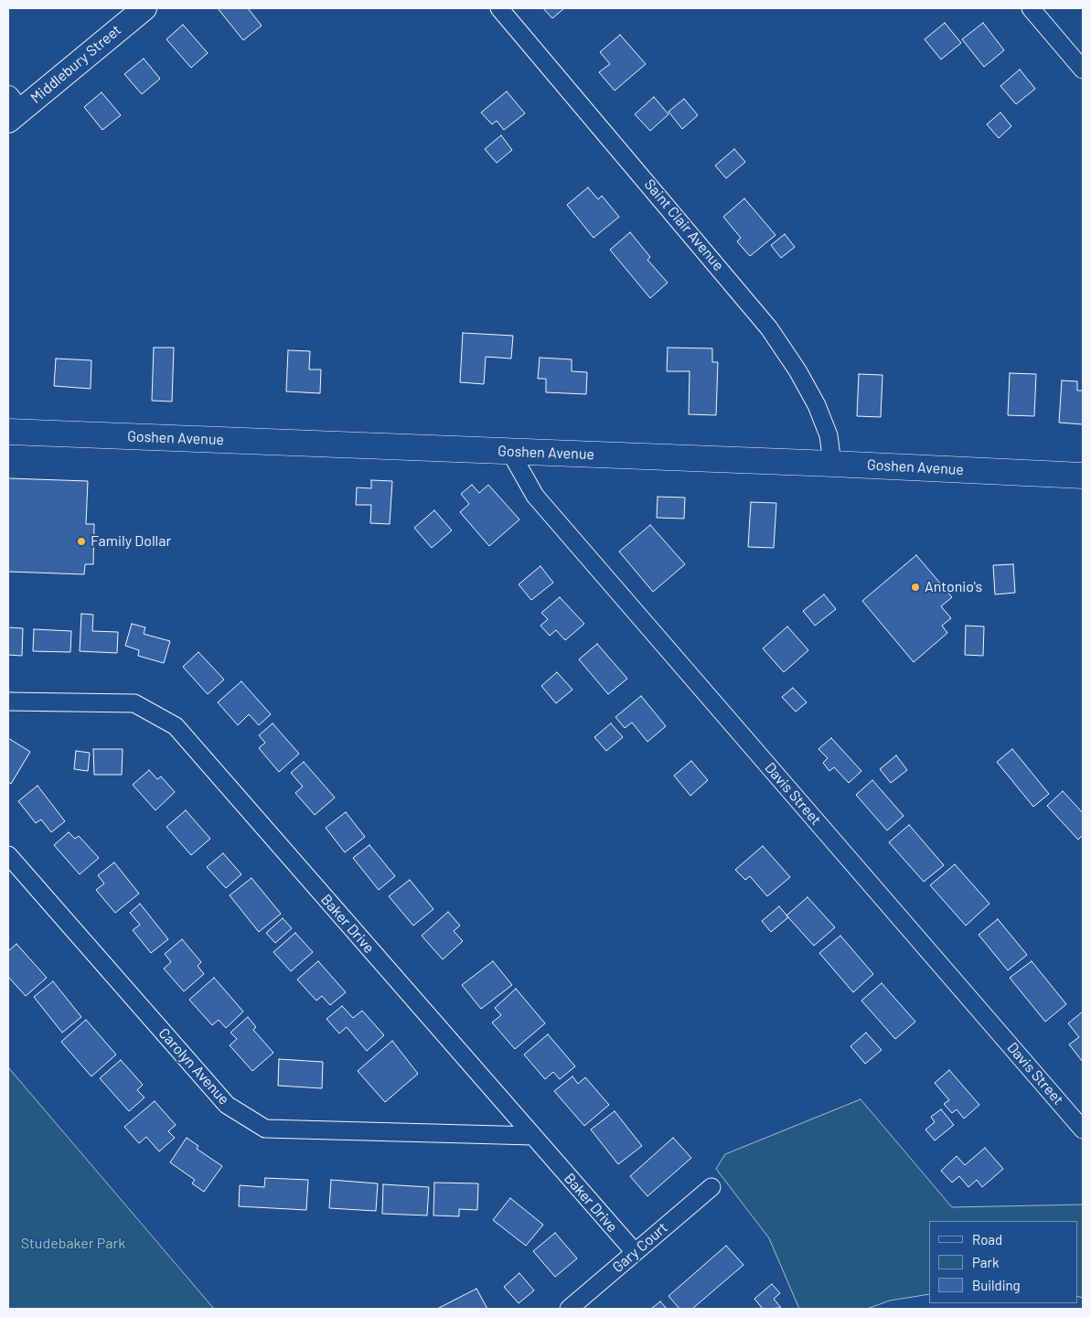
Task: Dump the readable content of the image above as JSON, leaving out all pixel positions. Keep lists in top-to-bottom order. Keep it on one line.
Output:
{"streets":{"main road":["Middlebury Street","Goshen Avenue"],"street":["Saint Clair Avenue","Davis Street","Baker Drive","Carolyn Avenue","Gary Court"]},"crossings":[["Saint Clair Avenue","Goshen Avenue"],["Goshen Avenue","Davis Street"],["Baker Drive","Carolyn Avenue"],["Baker Drive","Gary Court"]],"parks":["Studebaker Park"],"places":["Family Dollar","Antonio's"],"legend":["Road","Park","Building"]}
